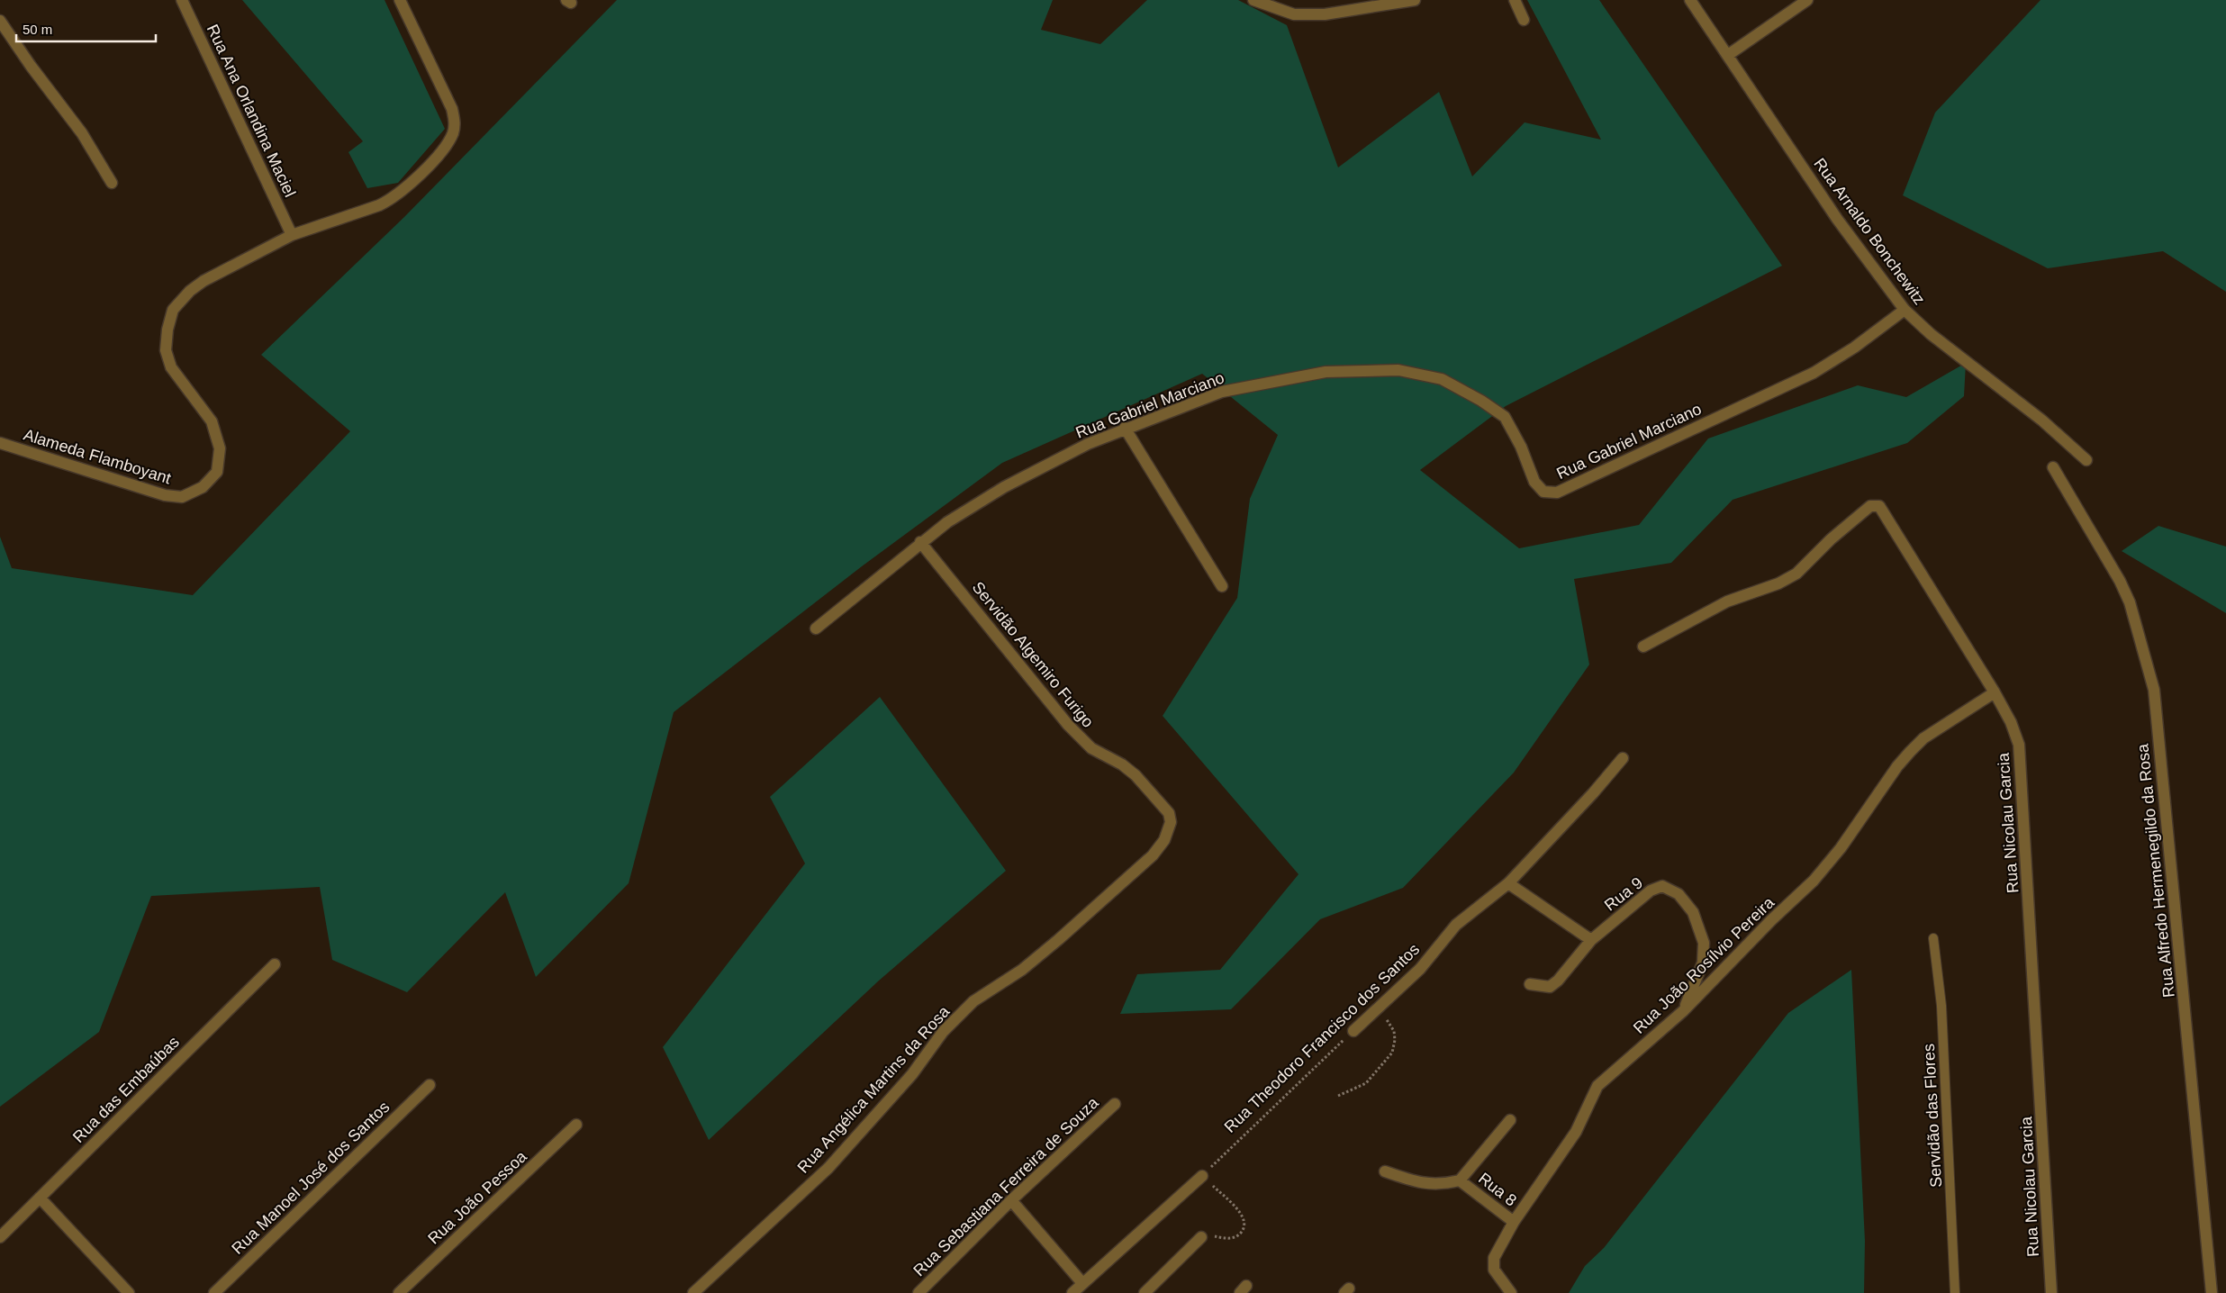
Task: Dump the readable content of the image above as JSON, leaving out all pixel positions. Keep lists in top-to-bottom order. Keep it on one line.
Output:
{"streets":{"street":["Rua Ana Orlandina Maciel","Rua Arnaldo Bonchewitz","Rua Gabriel Marciano","Alameda Flamboyant","Servidão Algemiro Furigo","Rua Nicolau Garcia","Rua Alfredo Hermenegildo da Rosa","Rua 9","Rua João Rosílvio Pereira","Rua Theodoro Francisco dos Santos","Rua das Embaúbas","Rua Angélica Martins da Rosa","Rua Manoel José dos Santos","Rua Sebastiana Ferreira de Souza","Rua 8","Rua João Pessoa"],"lane":["Servidão das Flores"]},"crossings":[["Rua Ana Orlandina Maciel","Alameda Flamboyant"],["Rua Arnaldo Bonchewitz","Rua Gabriel Marciano"],["Rua Gabriel Marciano","Servidão Algemiro Furigo"],["Servidão Algemiro Furigo","Rua Angélica Martins da Rosa"],["Rua Nicolau Garcia","Rua João Rosílvio Pereira"],["Rua 9","Rua João Rosílvio Pereira"],["Rua João Rosílvio Pereira","Rua 8"]],"scale_bar":"50 m"}
